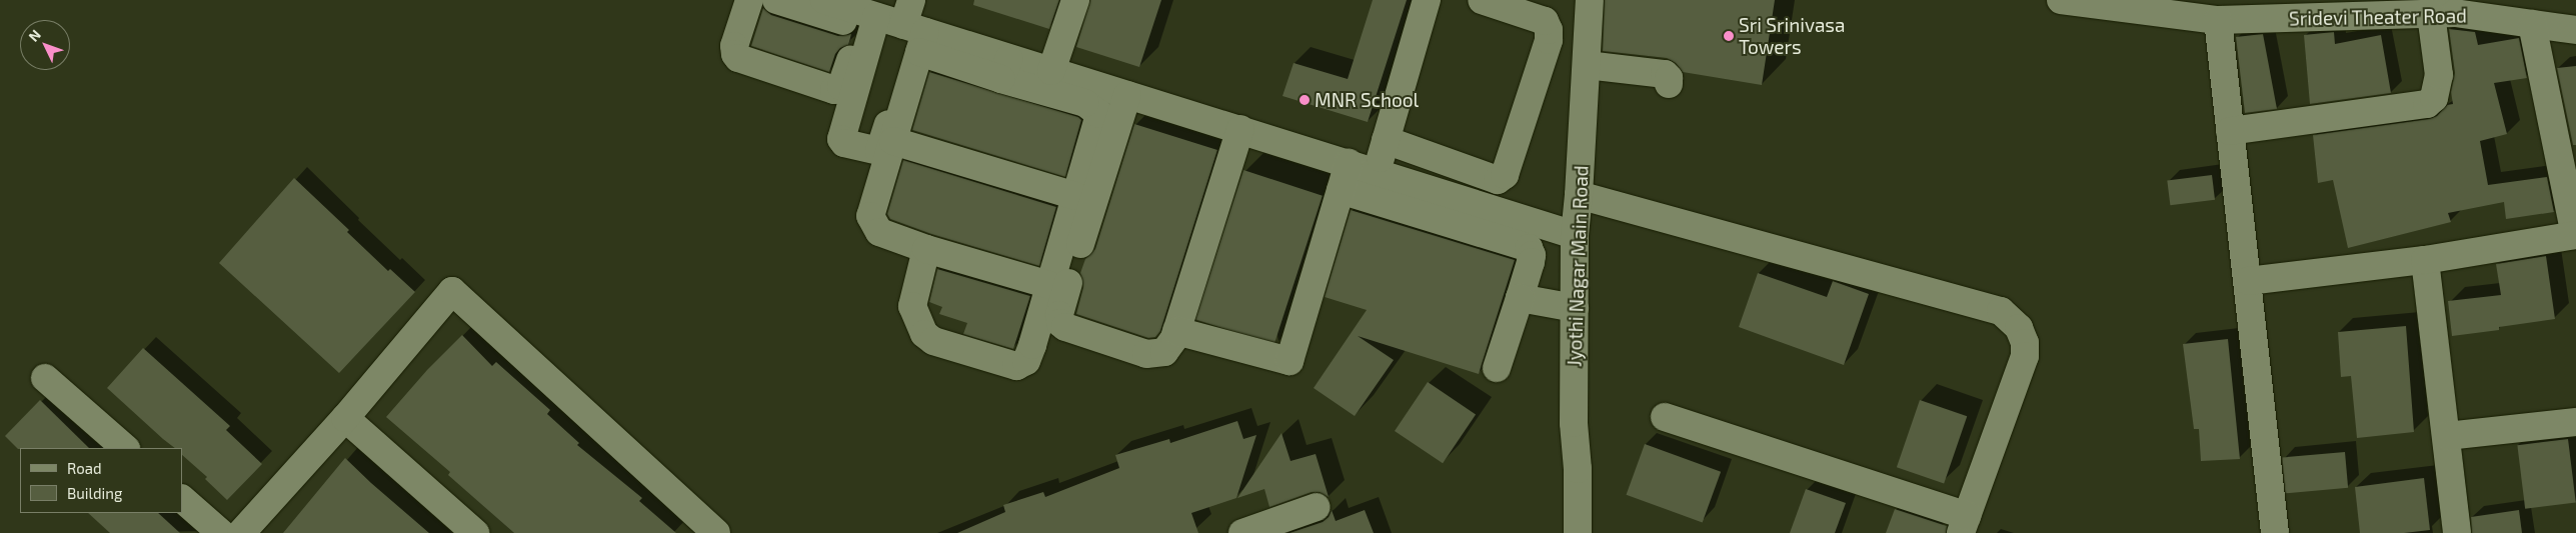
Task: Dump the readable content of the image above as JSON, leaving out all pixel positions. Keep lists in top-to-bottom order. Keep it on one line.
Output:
{"streets":{"street":["Sridevi Theater Road","Jyothi Nagar Main Road"]},"places":["Sri Srinivasa Towers","MNR School"],"legend":["Road","Building"],"north":"top left"}
